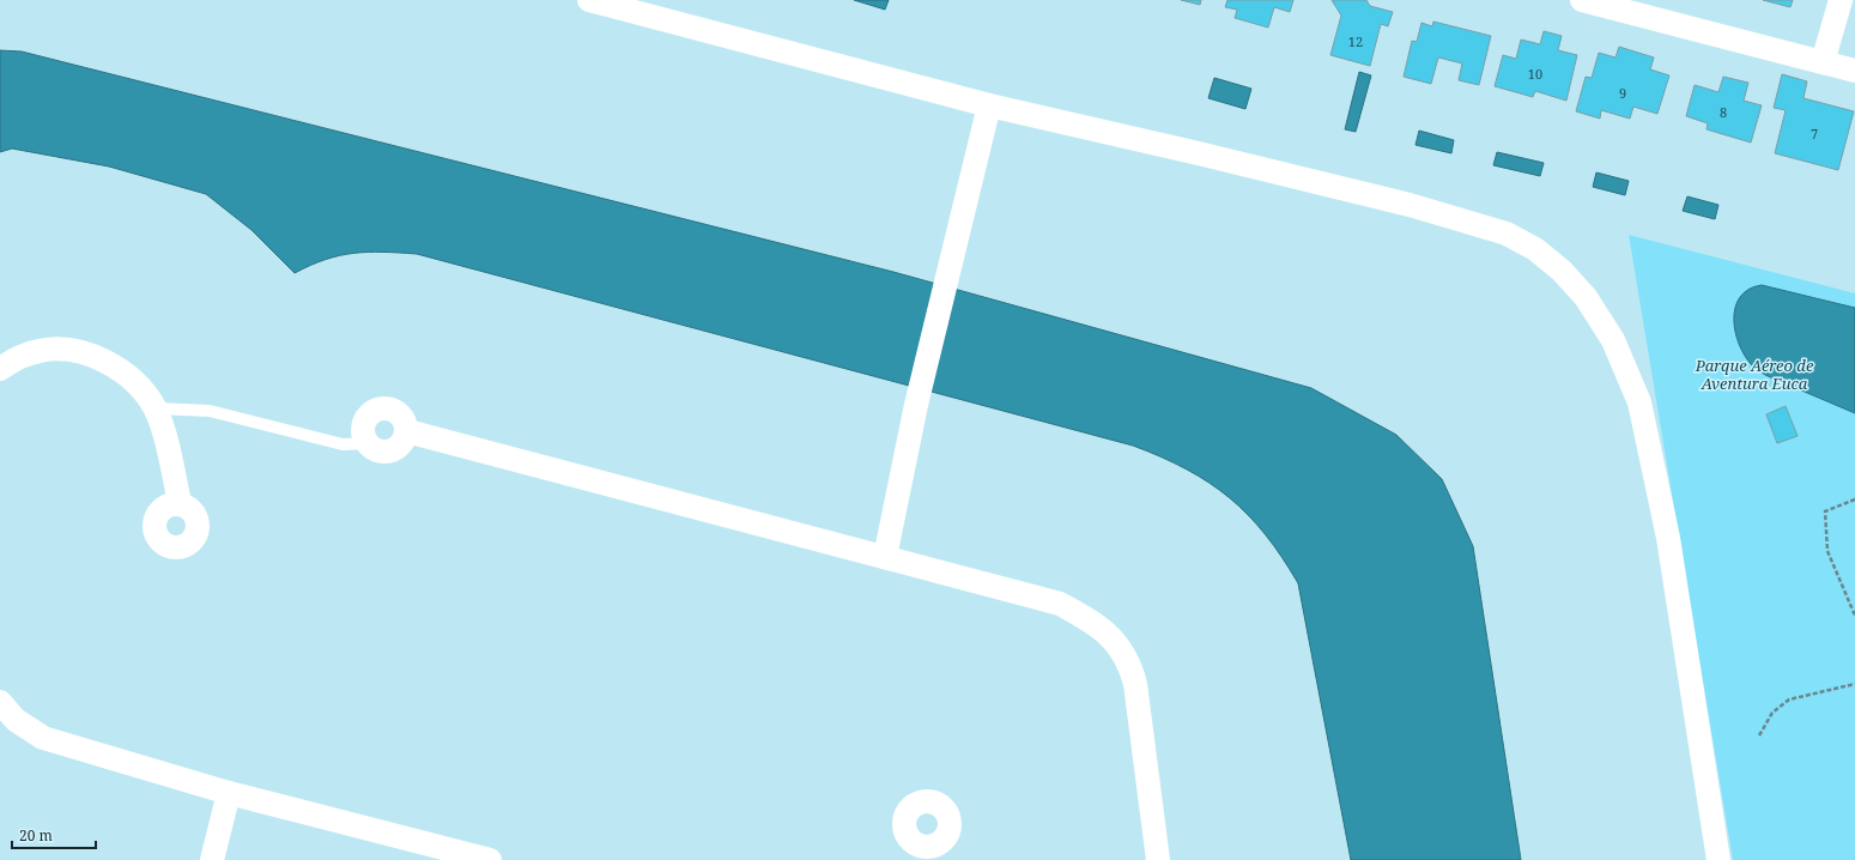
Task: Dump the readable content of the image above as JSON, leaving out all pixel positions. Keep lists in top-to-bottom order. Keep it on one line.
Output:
{"parks":["Parque Aéreo de Aventura Euca"],"house_numbers":["12","10","9","8","7"],"scale_bar":"20 m"}
